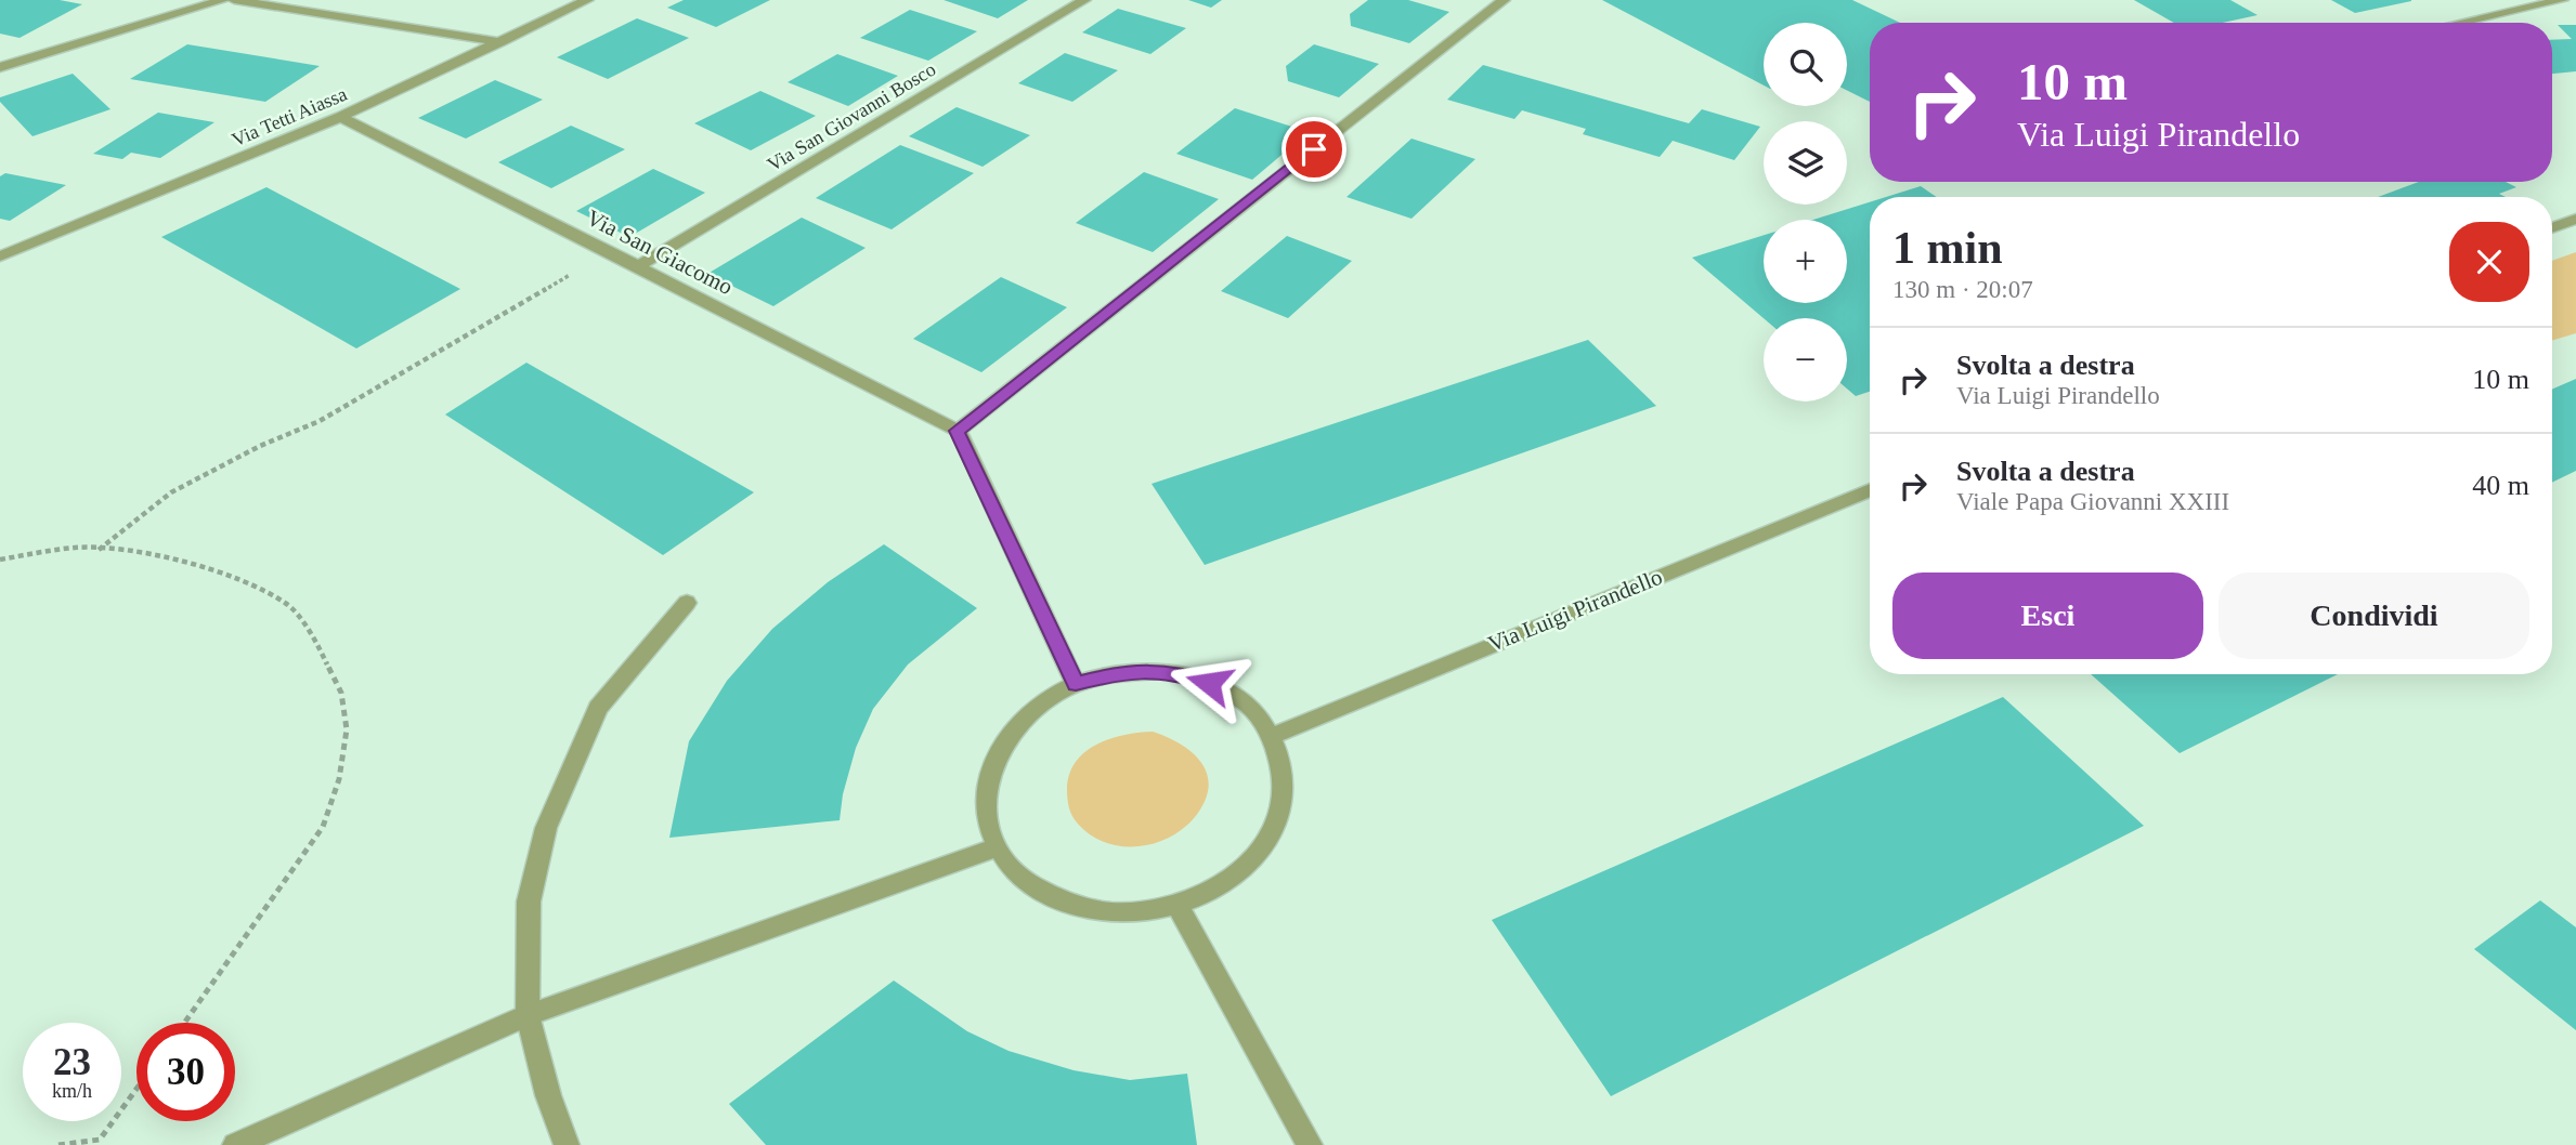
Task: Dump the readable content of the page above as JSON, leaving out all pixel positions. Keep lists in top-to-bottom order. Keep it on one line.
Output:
{"streets":{"street":["Via Tetti Aiassa","Via San Giovanni Bosco","Via San Giacomo","Via Luigi Pirandello"]},"crossings":[["Via Tetti Aiassa","Via San Giacomo"],["Via San Giovanni Bosco","Via San Giacomo"]],"page":{"map_buttons":["+","−"],"turn":["10 m","Via Luigi Pirandello"],"heading":["1 min","130 m · 20:07"],"list":[{"name":"Svolta a destra","note":"Via Luigi Pirandello","value":"10 m"},{"name":"Svolta a destra","note":"Viale Papa Giovanni XXIII","value":"40 m"}],"buttons":["Esci","Condividi"],"speed":"23 km/h","limit":"30"}}
